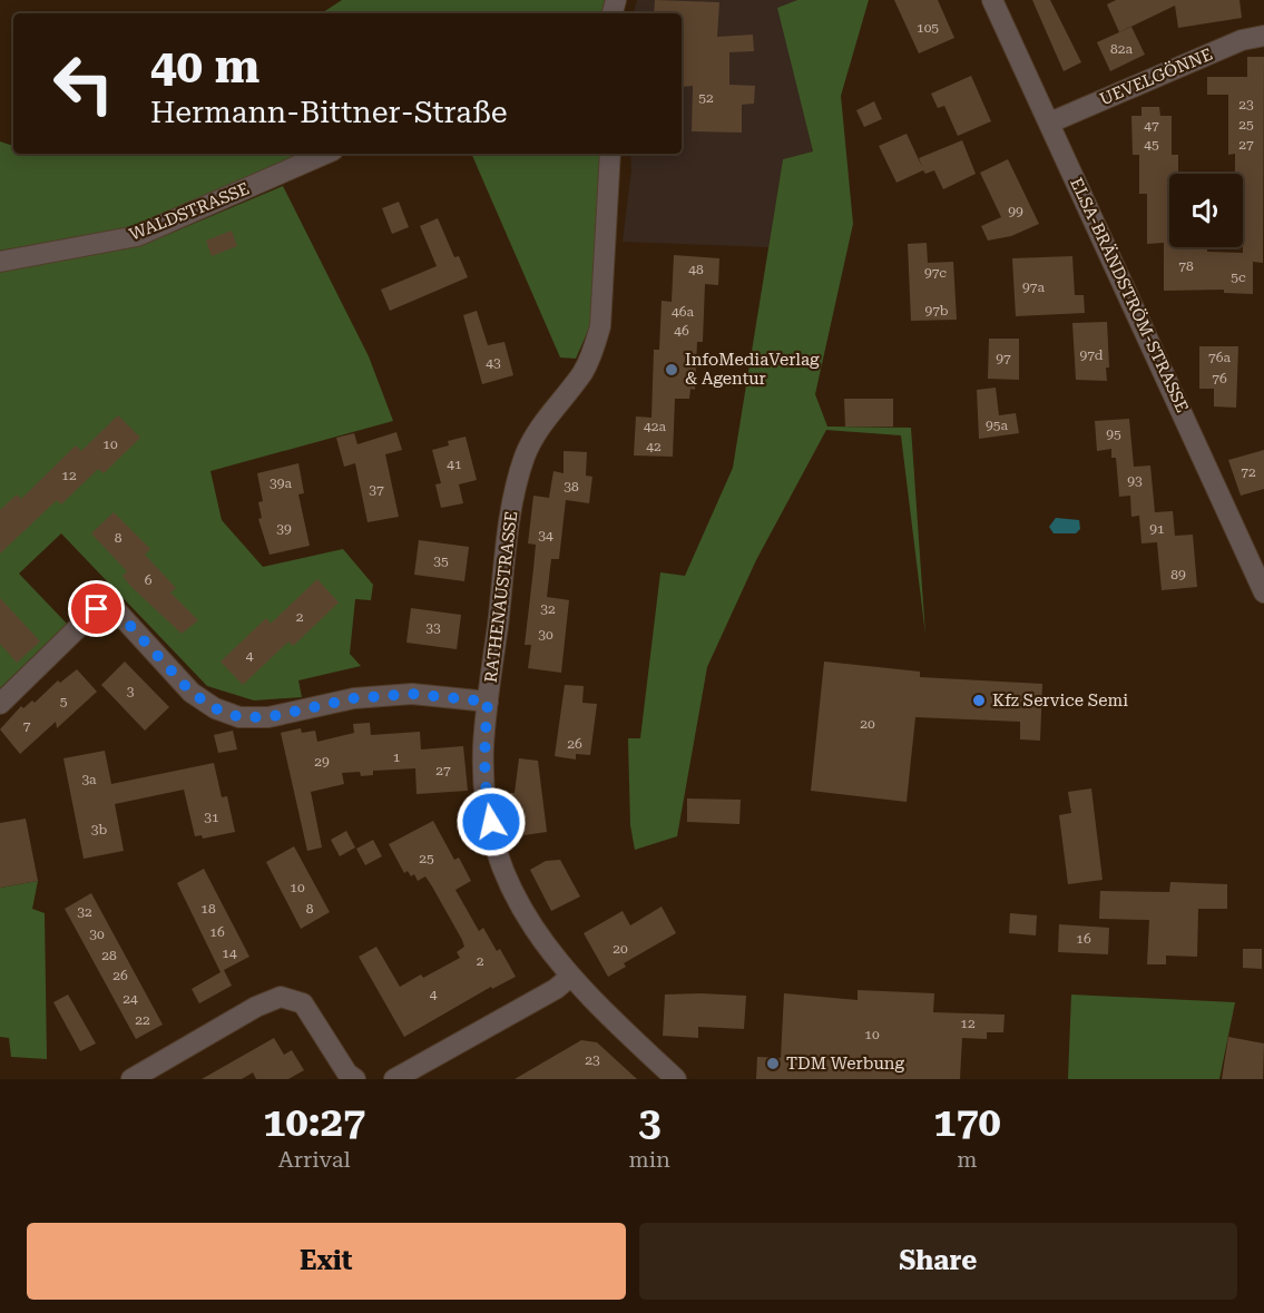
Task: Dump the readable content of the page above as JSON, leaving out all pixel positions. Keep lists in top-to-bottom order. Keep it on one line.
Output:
{"streets":{"street":["UEVELGÖNNE","WALDSTRASSE","ELSA-BRÄNDSTRÖM-STRASSE","RATHENAUSTRASSE"]},"crossings":[["UEVELGÖNNE","ELSA-BRÄNDSTRÖM-STRASSE"]],"places":["InfoMediaVerlag & Agentur","Kfz Service Semi","TDM Werbung"],"house_numbers":["105","82a","52","23","25","47","45","27","99","78","48","97c","5c","97a","97b","46a","46","97d","76a","97","43","76","95a","42a","95","10","42","41","72","12","93","39a","38","37","39","91","34","8","35","89","6","32","2","33","30","4","3","5","20","7","26","1","29","27","3a","31","3b","25","10","18","8","32","16","30","16","20","14","28","2","26","4","24","22","12","10","23"],"page":{"turn":["40 m","Hermann-Bittner-Straße"],"eta":["10:27","Arrival","3","min","170","m"],"buttons":["Exit","Share"]}}
